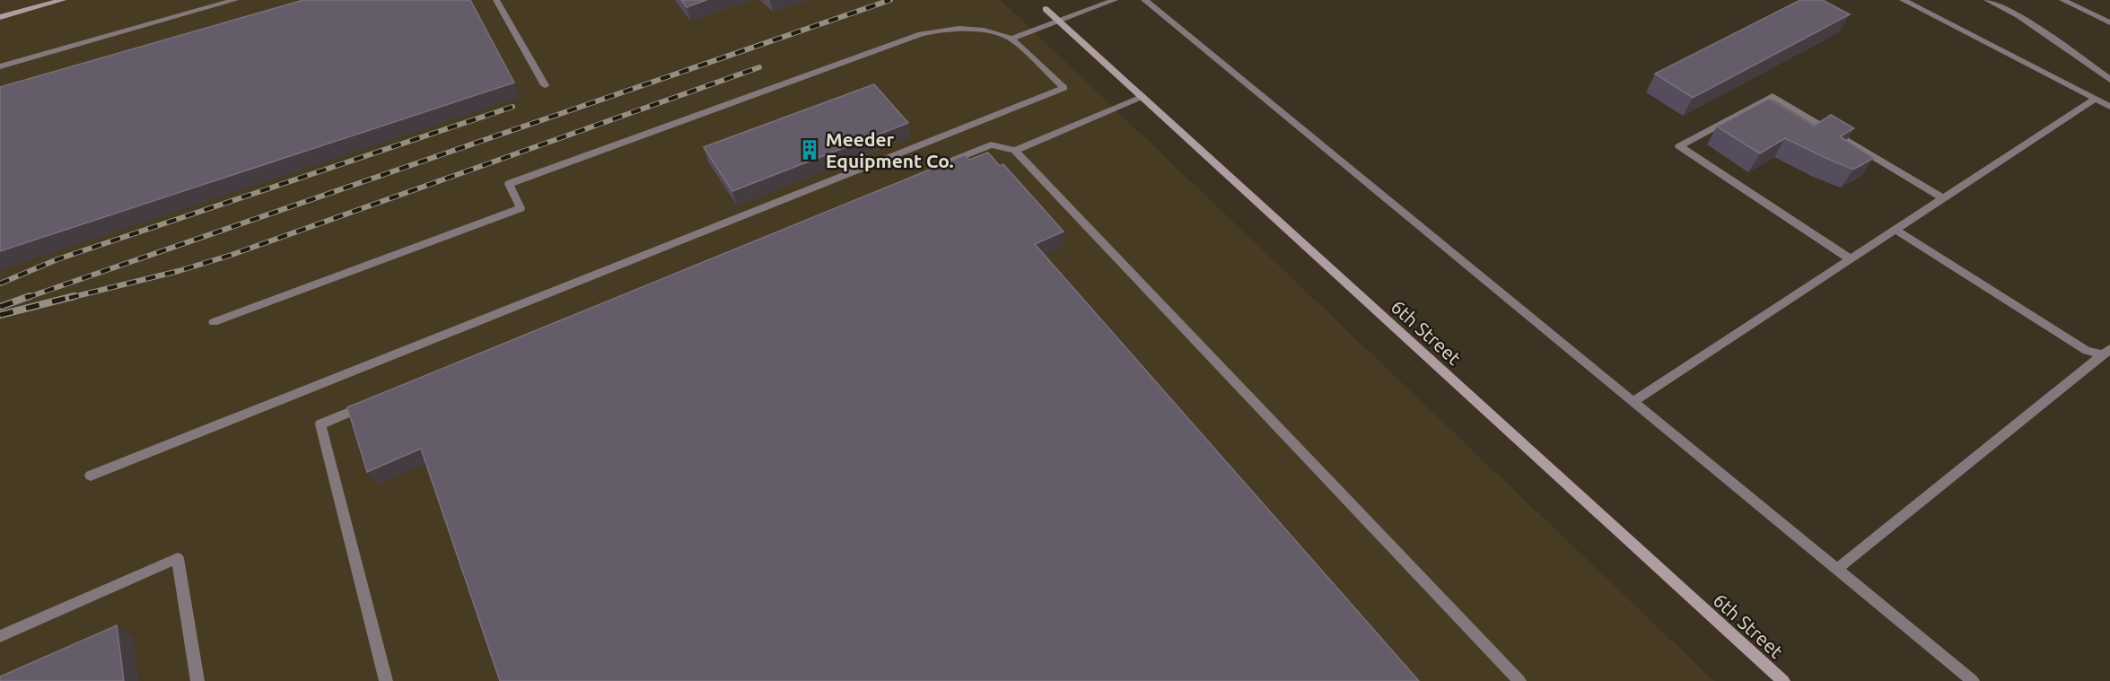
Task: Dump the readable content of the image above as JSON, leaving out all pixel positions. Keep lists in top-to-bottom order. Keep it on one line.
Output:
{"streets":{"street":["6th Street"]},"places":{"building":["Meeder Equipment Co."]}}
